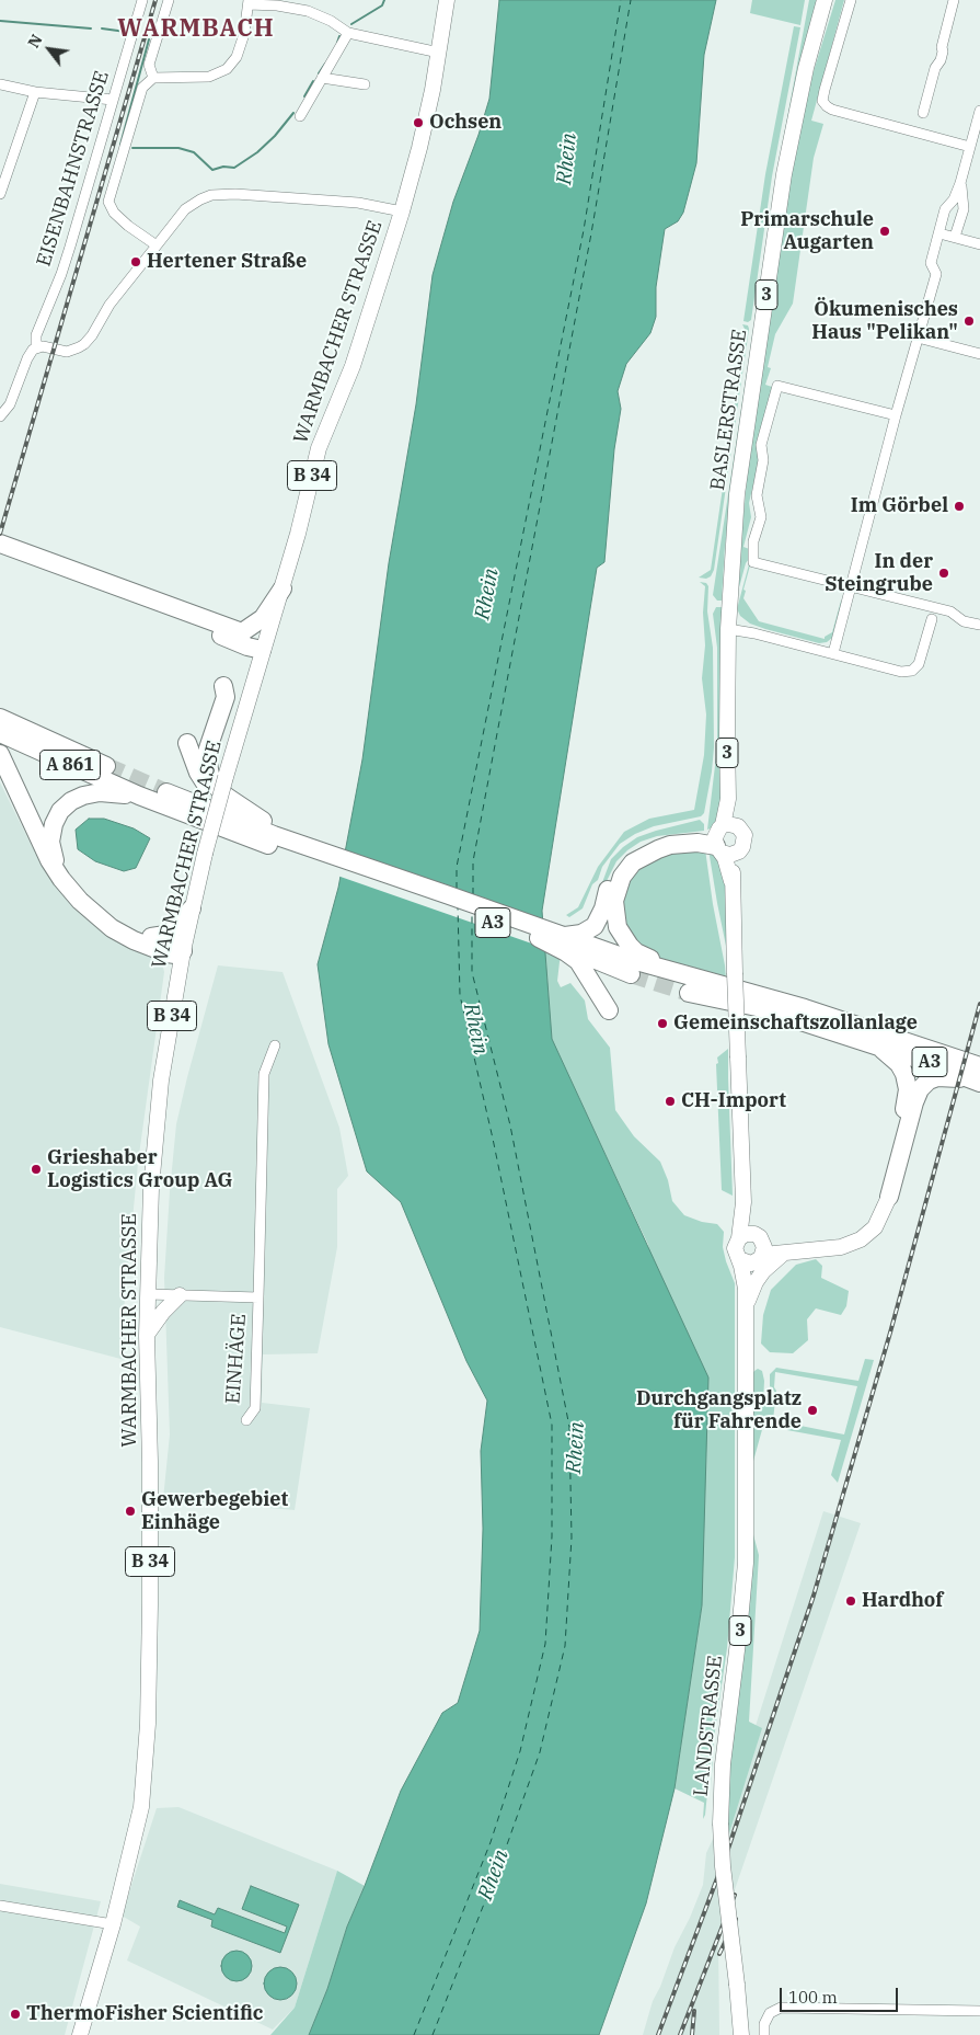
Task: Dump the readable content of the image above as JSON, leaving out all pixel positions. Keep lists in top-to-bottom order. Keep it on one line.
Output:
{"streets":{"highway":["A 861","A3"],"main road":["3","WARMBACHER STRASSE","BASLERSTRASSE","B 34","LANDSTRASSE"],"street":["EISENBAHNSTRASSE","EINHÄGE"]},"crossings":[["WARMBACHER STRASSE","EINHÄGE"],["BASLERSTRASSE","A3"],["BASLERSTRASSE","LANDSTRASSE"],["A 861","A3"]],"districts":["WARMBACH"],"water":["Rhein"],"places":["Ochsen","Primarschule Augarten","Hertener Straße","Ökumenisches Haus \"Pelikan\"","Im Görbel","In der Steingrube","Gemeinschaftszollanlage","CH-Import","Grieshaber Logistics Group AG","Durchgangsplatz für Fahrende","Gewerbegebiet Einhäge","Hardhof","ThermoFisher Scientific"],"scale_bar":"100 m","north":"top left"}
